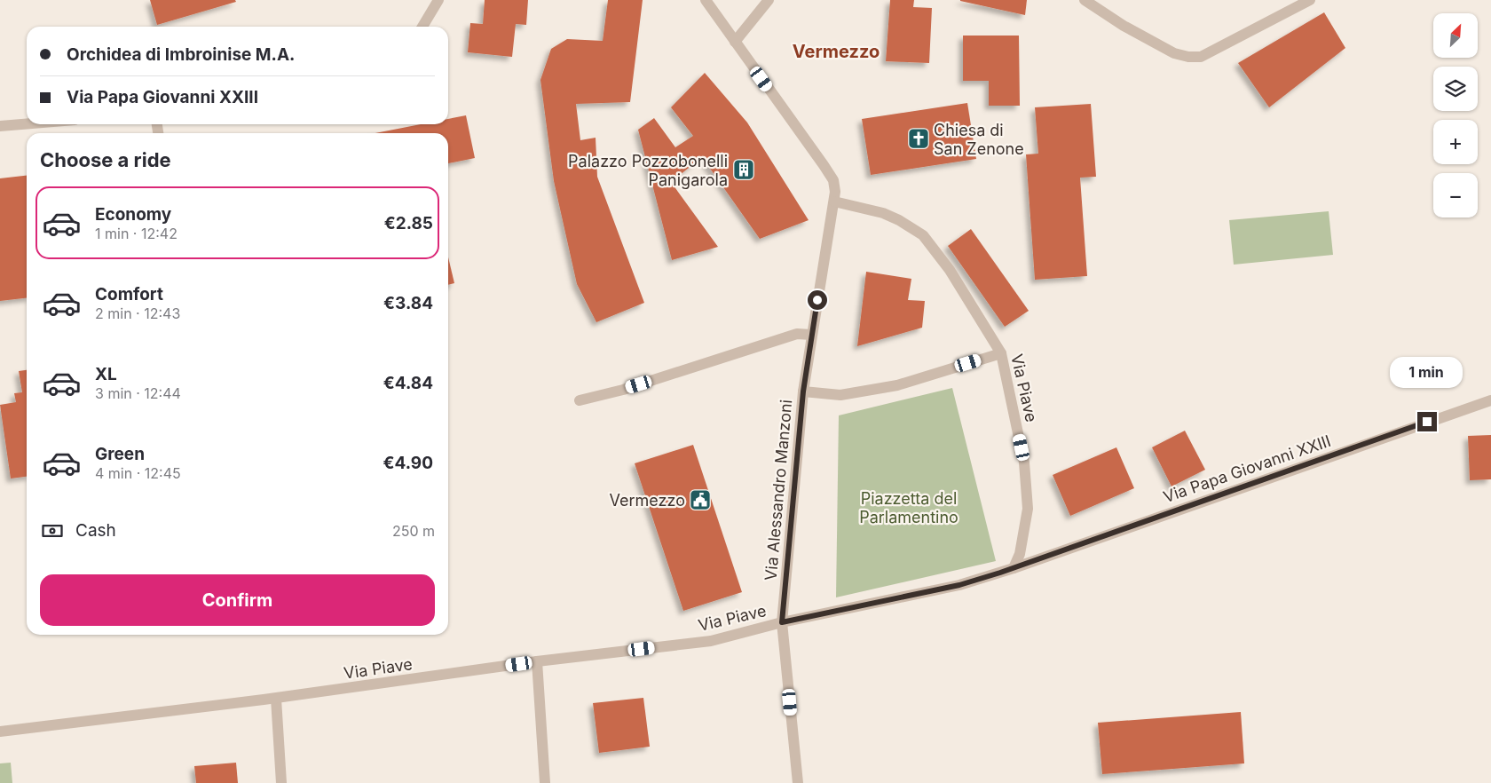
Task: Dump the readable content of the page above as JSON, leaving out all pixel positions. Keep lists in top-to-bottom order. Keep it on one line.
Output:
{"streets":{"street":["Via Piave","Via Papa Giovanni XXIII","Via Alessandro Manzoni"]},"crossings":[["Via Piave","Via Papa Giovanni XXIII"],["Via Piave","Via Alessandro Manzoni"]],"districts":["Vermezzo"],"parks":["Piazzetta del Parlamentino"],"places":{"church":["Chiesa di San Zenone"],"building":["Palazzo Pozzobonelli Panigarola"],"public building":["Vermezzo"]},"north":"top right","page":{"map_buttons":["+","−"],"banner":["Orchidea di Imbroinise M.A.","Via Papa Giovanni XXIII"],"heading":"Choose a ride","list":[{"name":"Economy","note":"1 min · 12:42","value":"€2.85"},{"name":"Comfort","note":"2 min · 12:43","value":"€3.84"},{"name":"XL","note":"3 min · 12:44","value":"€4.84"},{"name":"Green","note":"4 min · 12:45","value":"€4.90"}],"bubble":"1 min","pay":["Cash","250 m"],"buttons":"Confirm"}}
